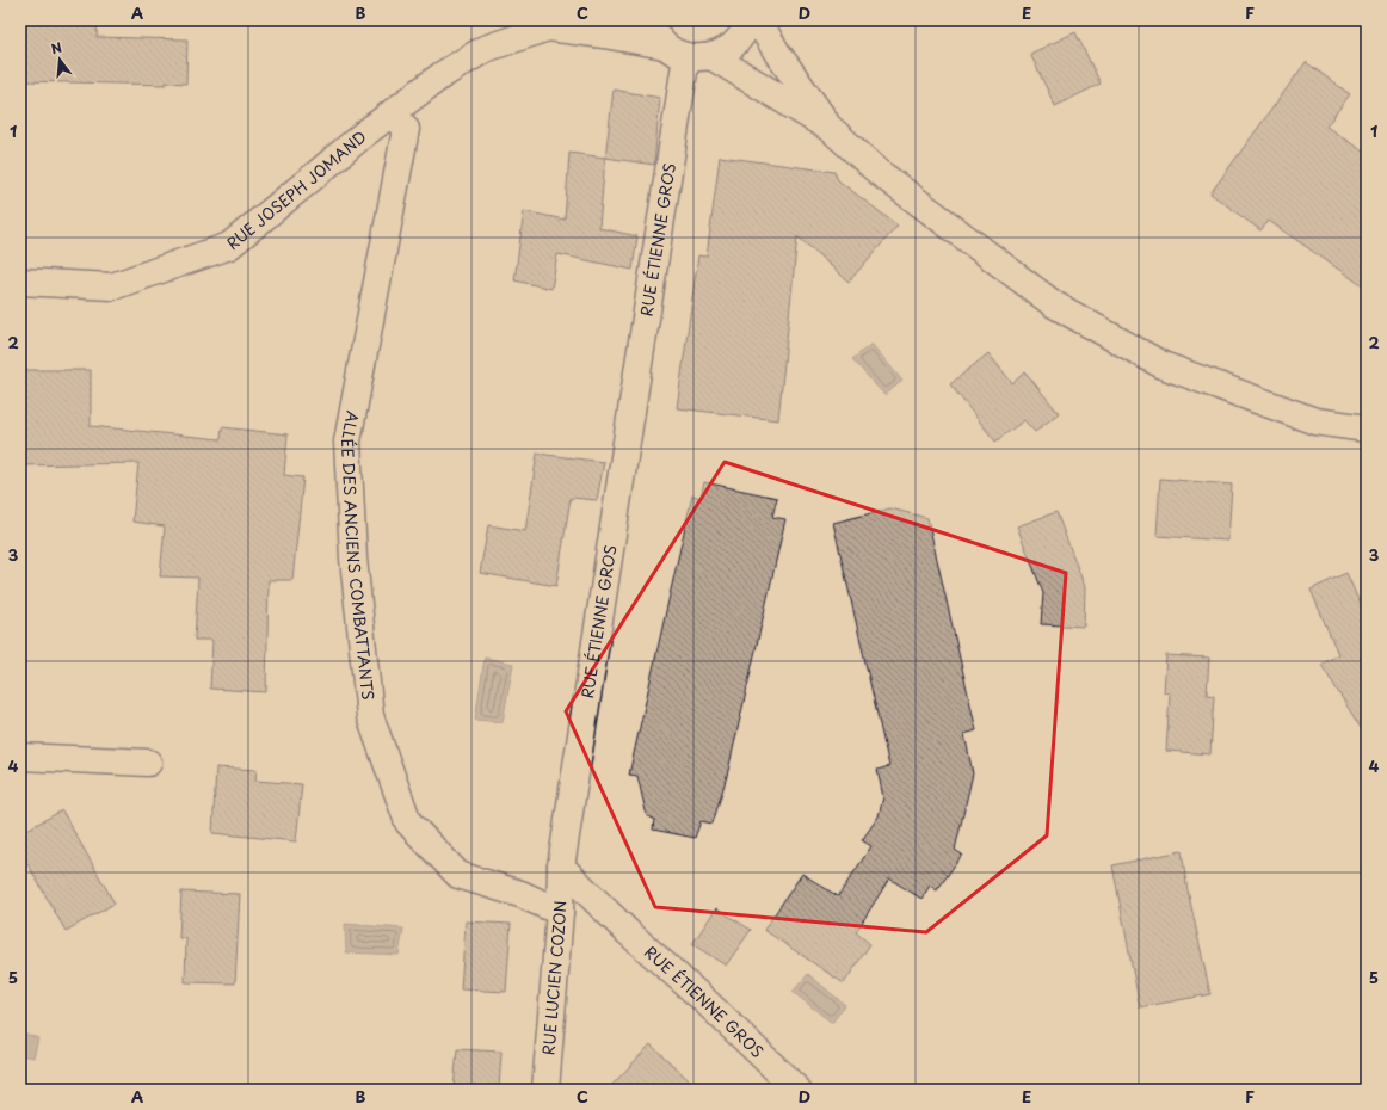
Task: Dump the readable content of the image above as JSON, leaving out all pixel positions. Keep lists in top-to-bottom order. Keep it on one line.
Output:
{"streets":{"street":["RUE JOSEPH JOMAND","RUE ÉTIENNE GROS","ALLÉE DES ANCIENS COMBATTANTS","RUE LUCIEN COZON"]},"crossings":[["RUE JOSEPH JOMAND","RUE ÉTIENNE GROS"],["RUE JOSEPH JOMAND","ALLÉE DES ANCIENS COMBATTANTS"],["RUE ÉTIENNE GROS","RUE LUCIEN COZON"],["ALLÉE DES ANCIENS COMBATTANTS","RUE LUCIEN COZON"]],"north":"top","grid":{"columns":["A","B","C","D","E","F"],"rows":["1","2","3","4","5"]}}
